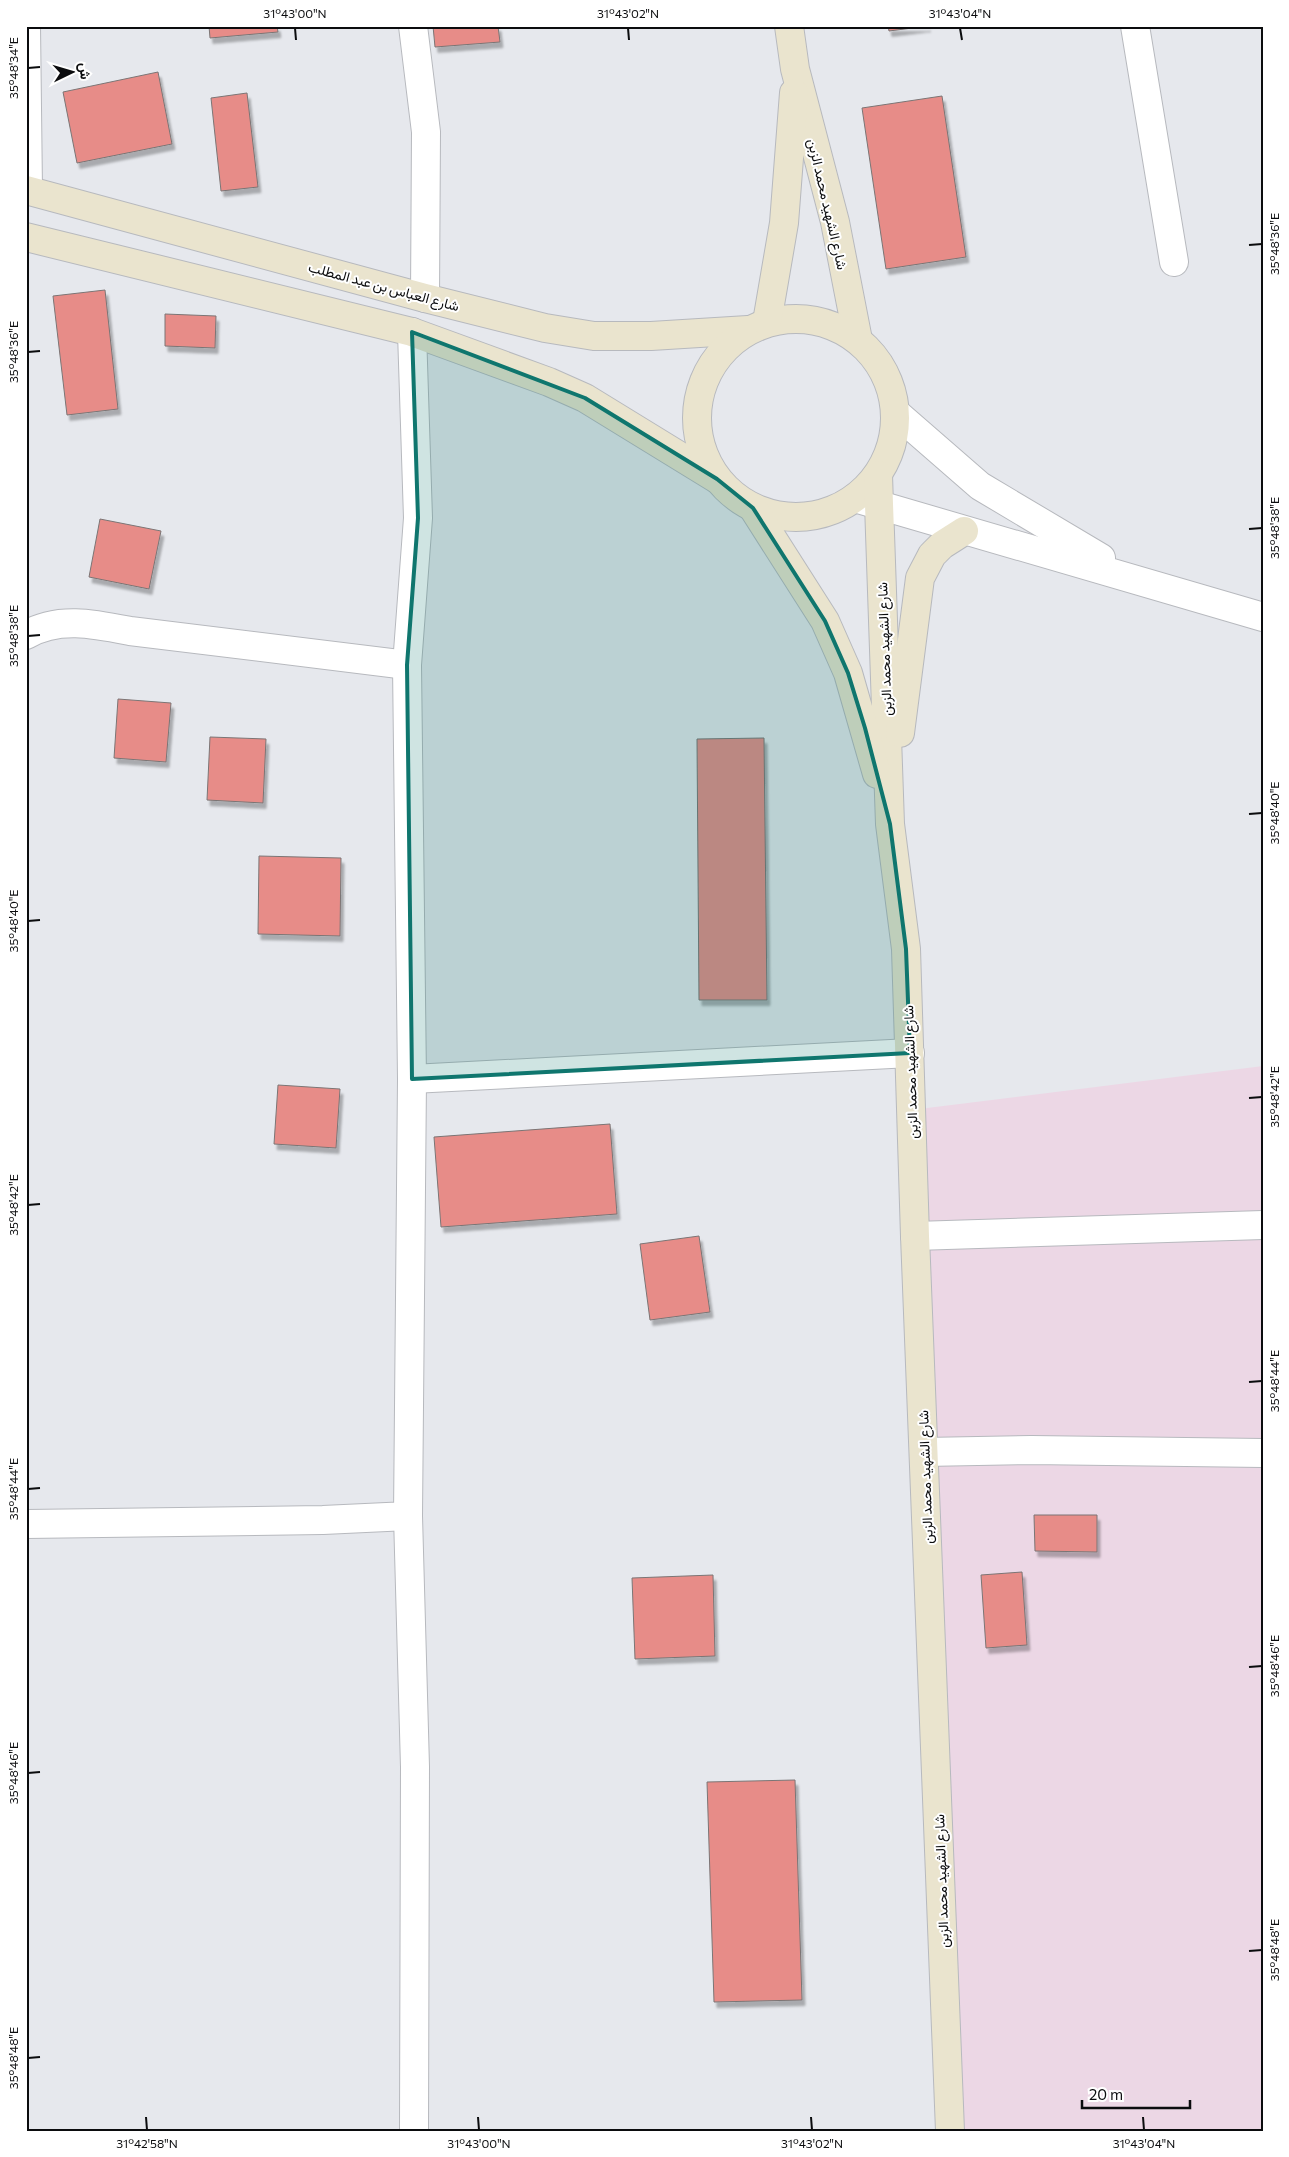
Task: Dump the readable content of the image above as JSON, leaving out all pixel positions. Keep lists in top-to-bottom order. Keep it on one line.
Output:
{"streets":{"street":["شارع الشهيد محمد الزبن","شارع العباس بن عبد المطلب"]},"crossings":[["شارع الشهيد محمد الزبن","شارع العباس بن عبد المطلب"]],"scale_bar":"20 m","north":"right","coordinates":["31°43'00\"N","31°43'02\"N","31°43'04\"N","35°48'34\"E","35°48'36\"E","35°48'38\"E","35°48'40\"E","35°48'42\"E","35°48'44\"E","35°48'46\"E","35°48'48\"E","31°42'58\"N"]}
